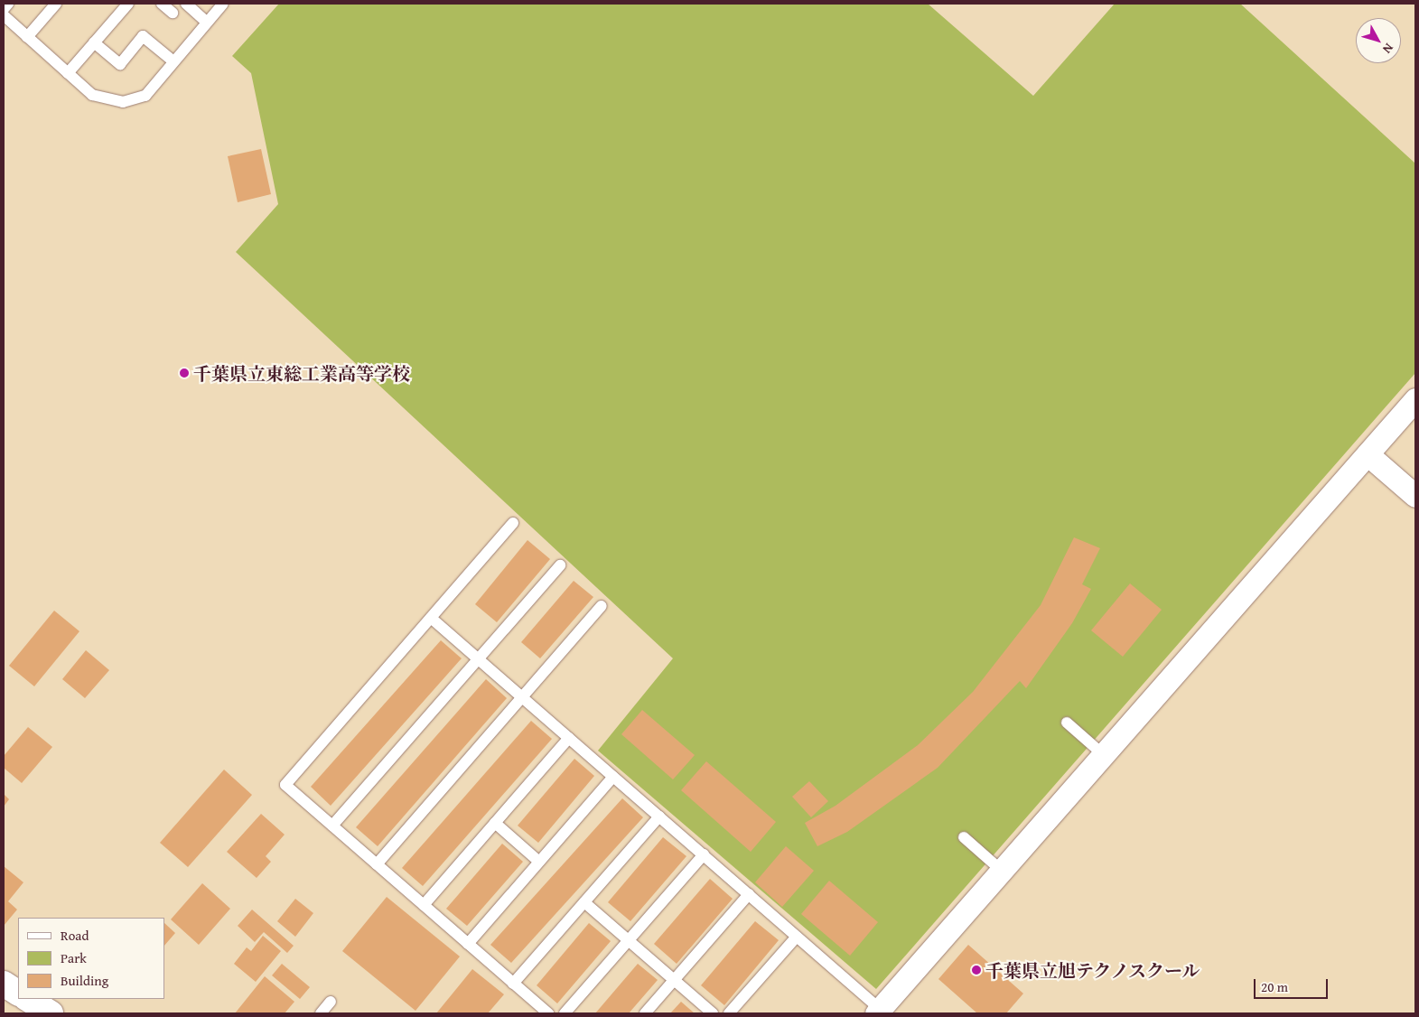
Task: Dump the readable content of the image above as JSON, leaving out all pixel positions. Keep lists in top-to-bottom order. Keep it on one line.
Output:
{"places":["千葉県立東総工業高等学校","千葉県立旭テクノスクール"],"legend":["Road","Park","Building"],"scale_bar":"20 m","north":"bottom right"}
